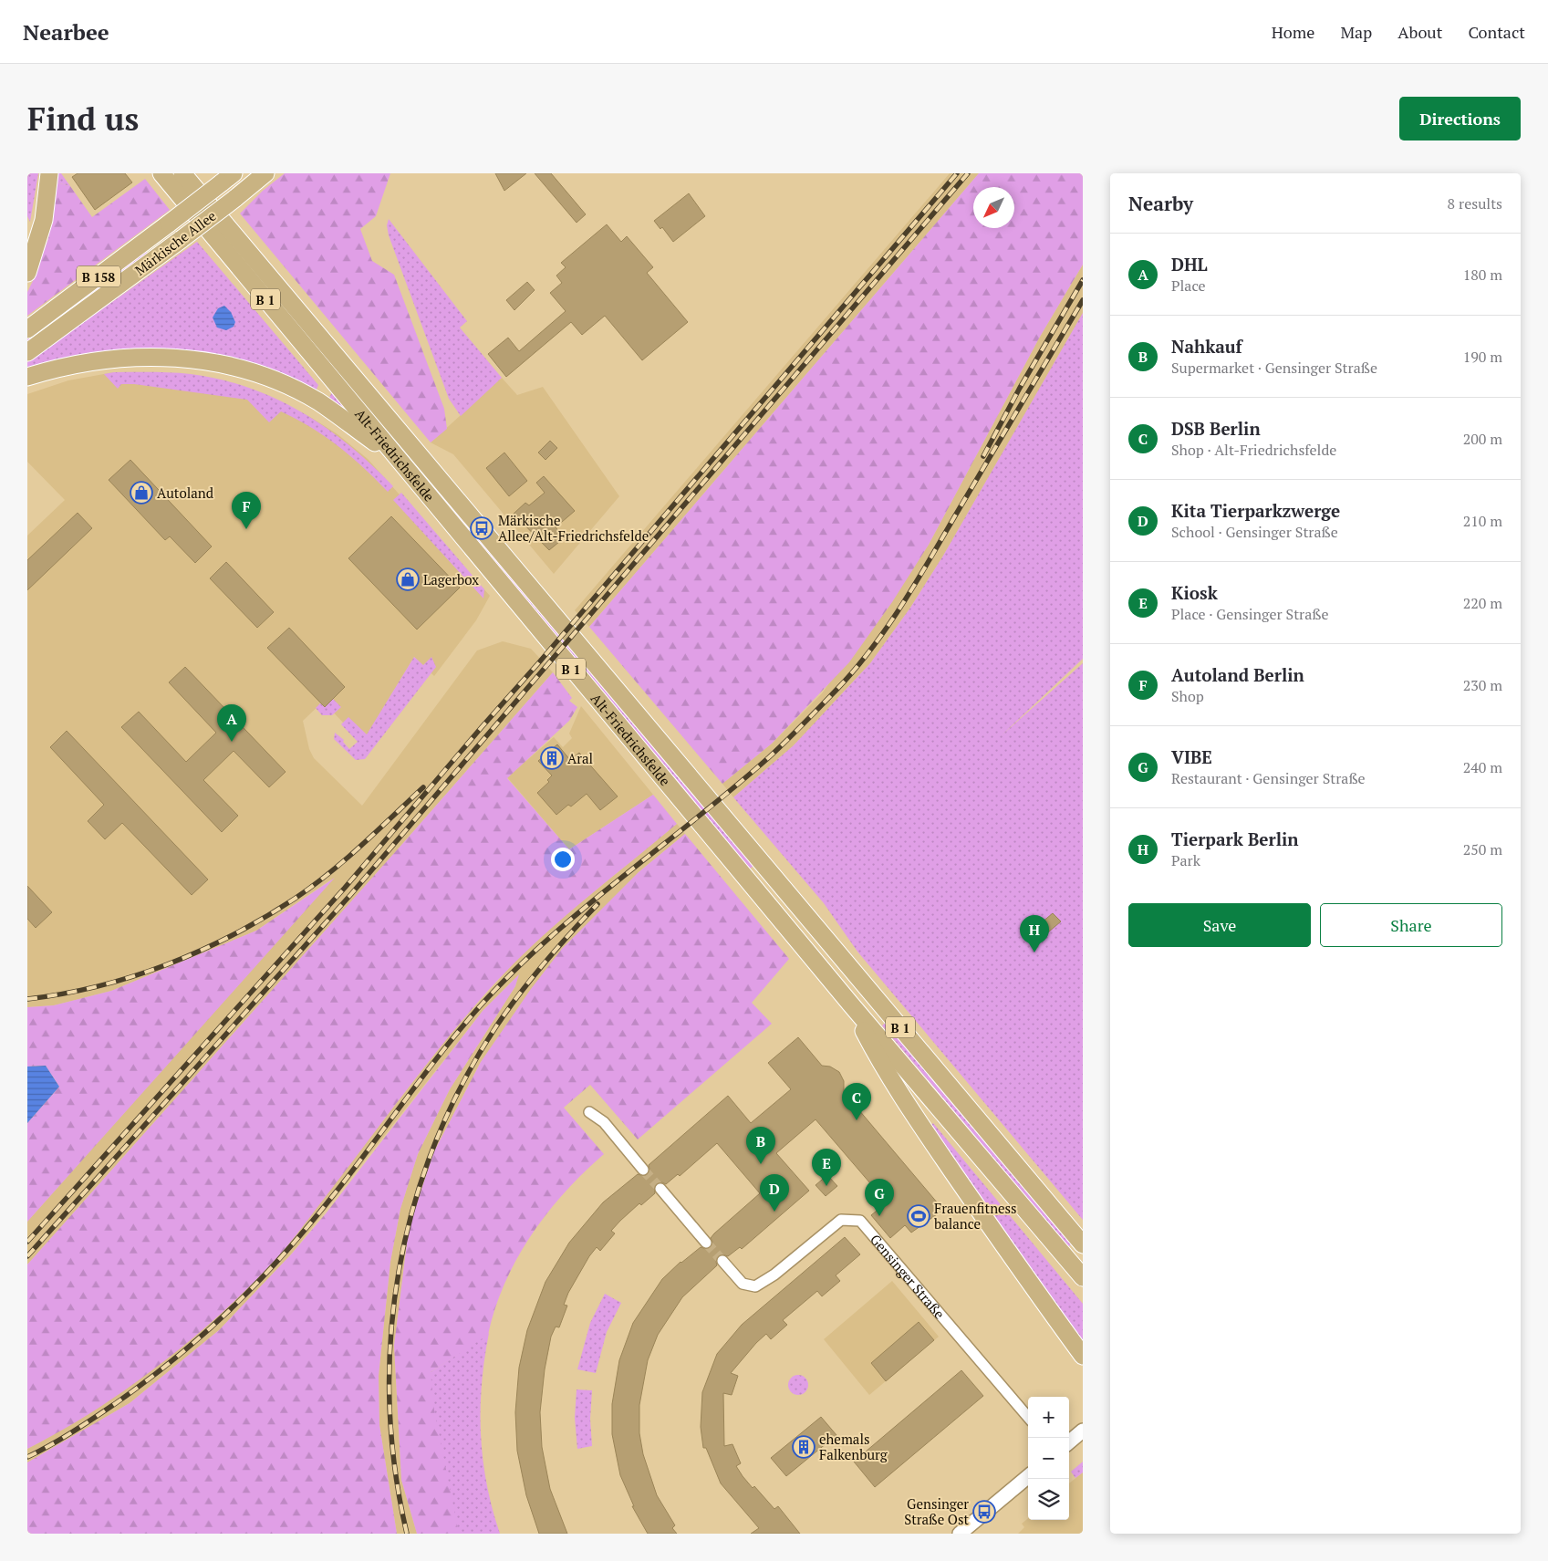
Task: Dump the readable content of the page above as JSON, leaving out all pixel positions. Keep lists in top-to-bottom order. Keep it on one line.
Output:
{"streets":{"main road":["Märkische Allee","B 158","B 1","Alt-Friedrichsfelde"],"street":["Gensinger Straße"]},"places":{"shop":["Autoland","Lagerbox"],"bus stop":["Märkische Allee/Alt-Friedrichsfelde","Gensinger Straße Ost"],"building":["Aral","ehemals Falkenburg"],"sports":["Frauenfitness balance"]},"north":"bottom left","page":{"header":"Nearbee","nav":["Home","Map","About","Contact"],"buttons":["Directions",["Save","Share"]],"title":"Find us","heading":["Nearby","8 results"],"list":[{"mark":"A","name":"DHL","note":"Place","value":"180 m"},{"mark":"B","name":"Nahkauf","note":"Supermarket · Gensinger Straße","value":"190 m"},{"mark":"C","name":"DSB Berlin","note":"Shop · Alt-Friedrichsfelde","value":"200 m"},{"mark":"D","name":"Kita Tierparkzwerge","note":"School · Gensinger Straße","value":"210 m"},{"mark":"E","name":"Kiosk","note":"Place · Gensinger Straße","value":"220 m"},{"mark":"F","name":"Autoland Berlin","note":"Shop","value":"230 m"},{"mark":"G","name":"VIBE","note":"Restaurant · Gensinger Straße","value":"240 m"},{"mark":"H","name":"Tierpark Berlin","note":"Park","value":"250 m"}],"pins":["F","A","H","C","B","E","D","G"],"map_buttons":["+","−"]}}
